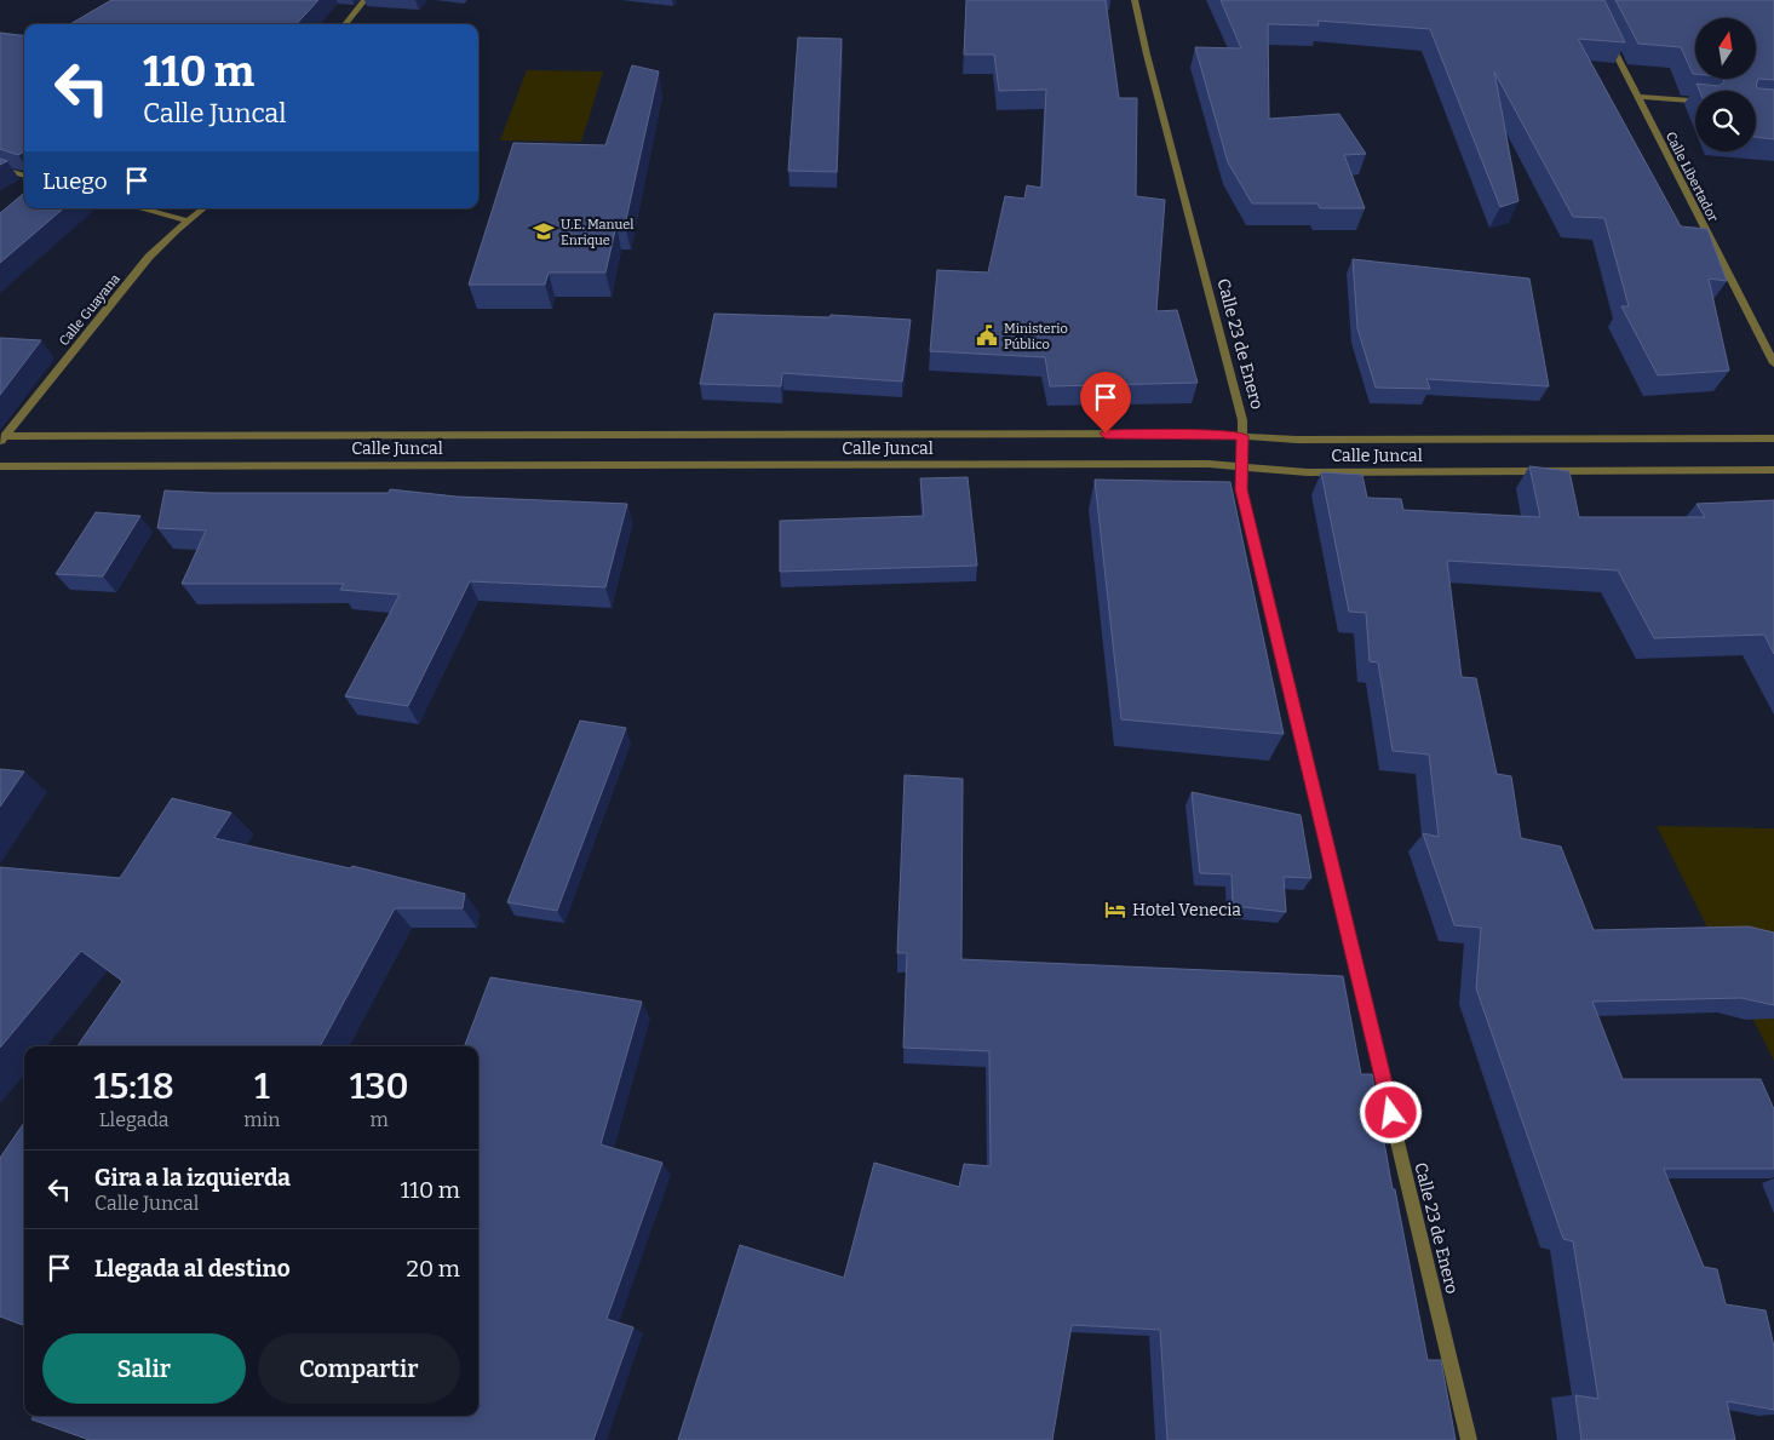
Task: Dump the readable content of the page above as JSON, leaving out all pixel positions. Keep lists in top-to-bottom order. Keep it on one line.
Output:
{"streets":{"street":["Calle Libertador","Calle Guayana","Calle 23 de Enero","Calle Juncal"]},"crossings":[["Calle Guayana","Calle Juncal"],["Calle 23 de Enero","Calle Juncal"]],"places":{"school or university":["U.E. Manuel Enrique"],"public building":["Ministerio Público"],"hotel":["Hotel Venecia"]},"north":"top","page":{"turn":["110 m","Calle Juncal"],"then":"Luego","eta":["15:18","Llegada","1","min","130","m"],"list":[{"name":"Gira a la izquierda","note":"Calle Juncal","value":"110 m"},{"name":"Llegada al destino","value":"20 m"}],"buttons":["Salir","Compartir"]}}
